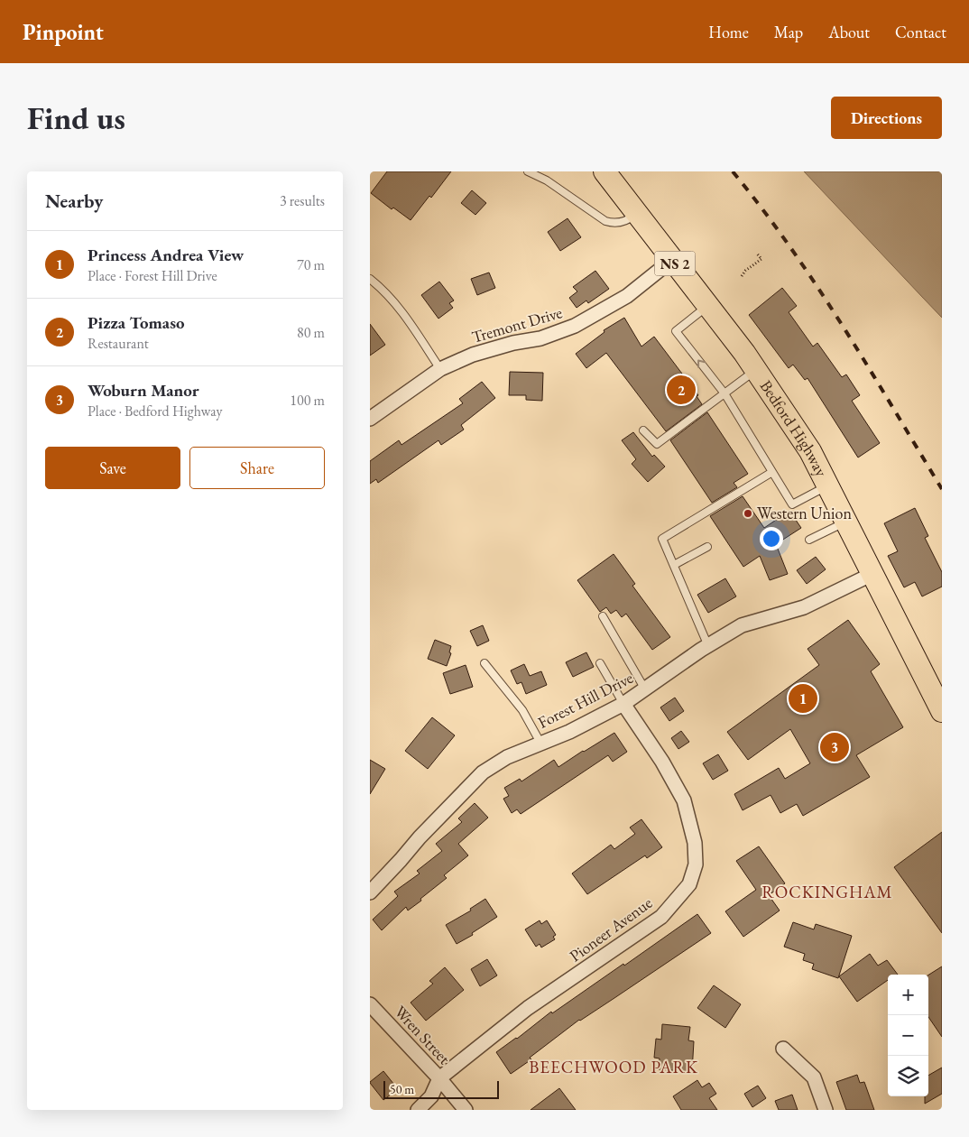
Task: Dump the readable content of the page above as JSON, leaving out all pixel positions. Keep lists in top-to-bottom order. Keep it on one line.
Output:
{"streets":{"main road":["NS 2","Bedford Highway"],"street":["Tremont Drive","Forest Hill Drive","Pioneer Avenue","Wren Street"]},"crossings":[["Tremont Drive","Bedford Highway"],["Bedford Highway","Forest Hill Drive"],["Forest Hill Drive","Pioneer Avenue"],["Pioneer Avenue","Wren Street"]],"districts":["ROCKINGHAM","BEECHWOOD PARK"],"places":["Western Union"],"scale_bar":"50 m","page":{"header":"Pinpoint","nav":["Home","Map","About","Contact"],"buttons":["Directions",["Save","Share"]],"title":"Find us","heading":["Nearby","3 results"],"list":[{"mark":"1","name":"Princess Andrea View","note":"Place · Forest Hill Drive","value":"70 m"},{"mark":"2","name":"Pizza Tomaso","note":"Restaurant","value":"80 m"},{"mark":"3","name":"Woburn Manor","note":"Place · Bedford Highway","value":"100 m"}],"pins":["2","1","3"],"map_buttons":["+","−"],"scale":"50 m"}}
